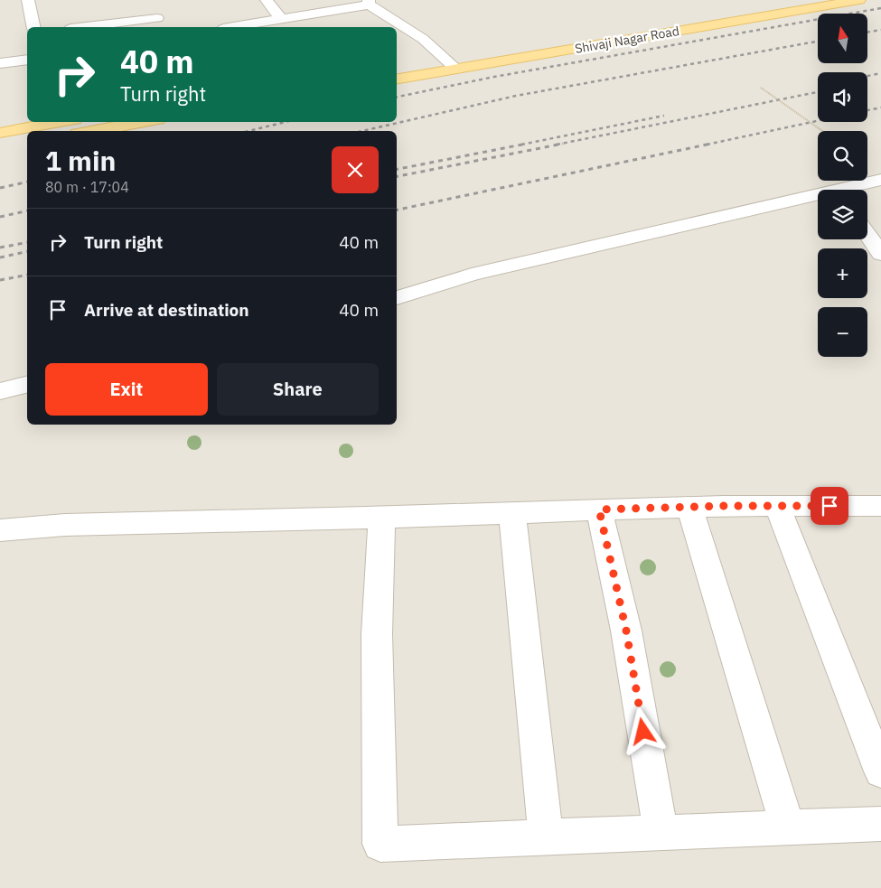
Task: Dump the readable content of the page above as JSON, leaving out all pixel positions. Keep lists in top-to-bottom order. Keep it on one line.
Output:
{"streets":{"main road":["Shivaji Nagar Road"]},"north":"top","page":{"map_buttons":["+","−"],"turn":["40 m","Turn right"],"heading":["1 min","80 m · 17:04"],"list":[{"name":"Turn right","value":"40 m"},{"name":"Arrive at destination","value":"40 m"}],"buttons":["Exit","Share"]}}
